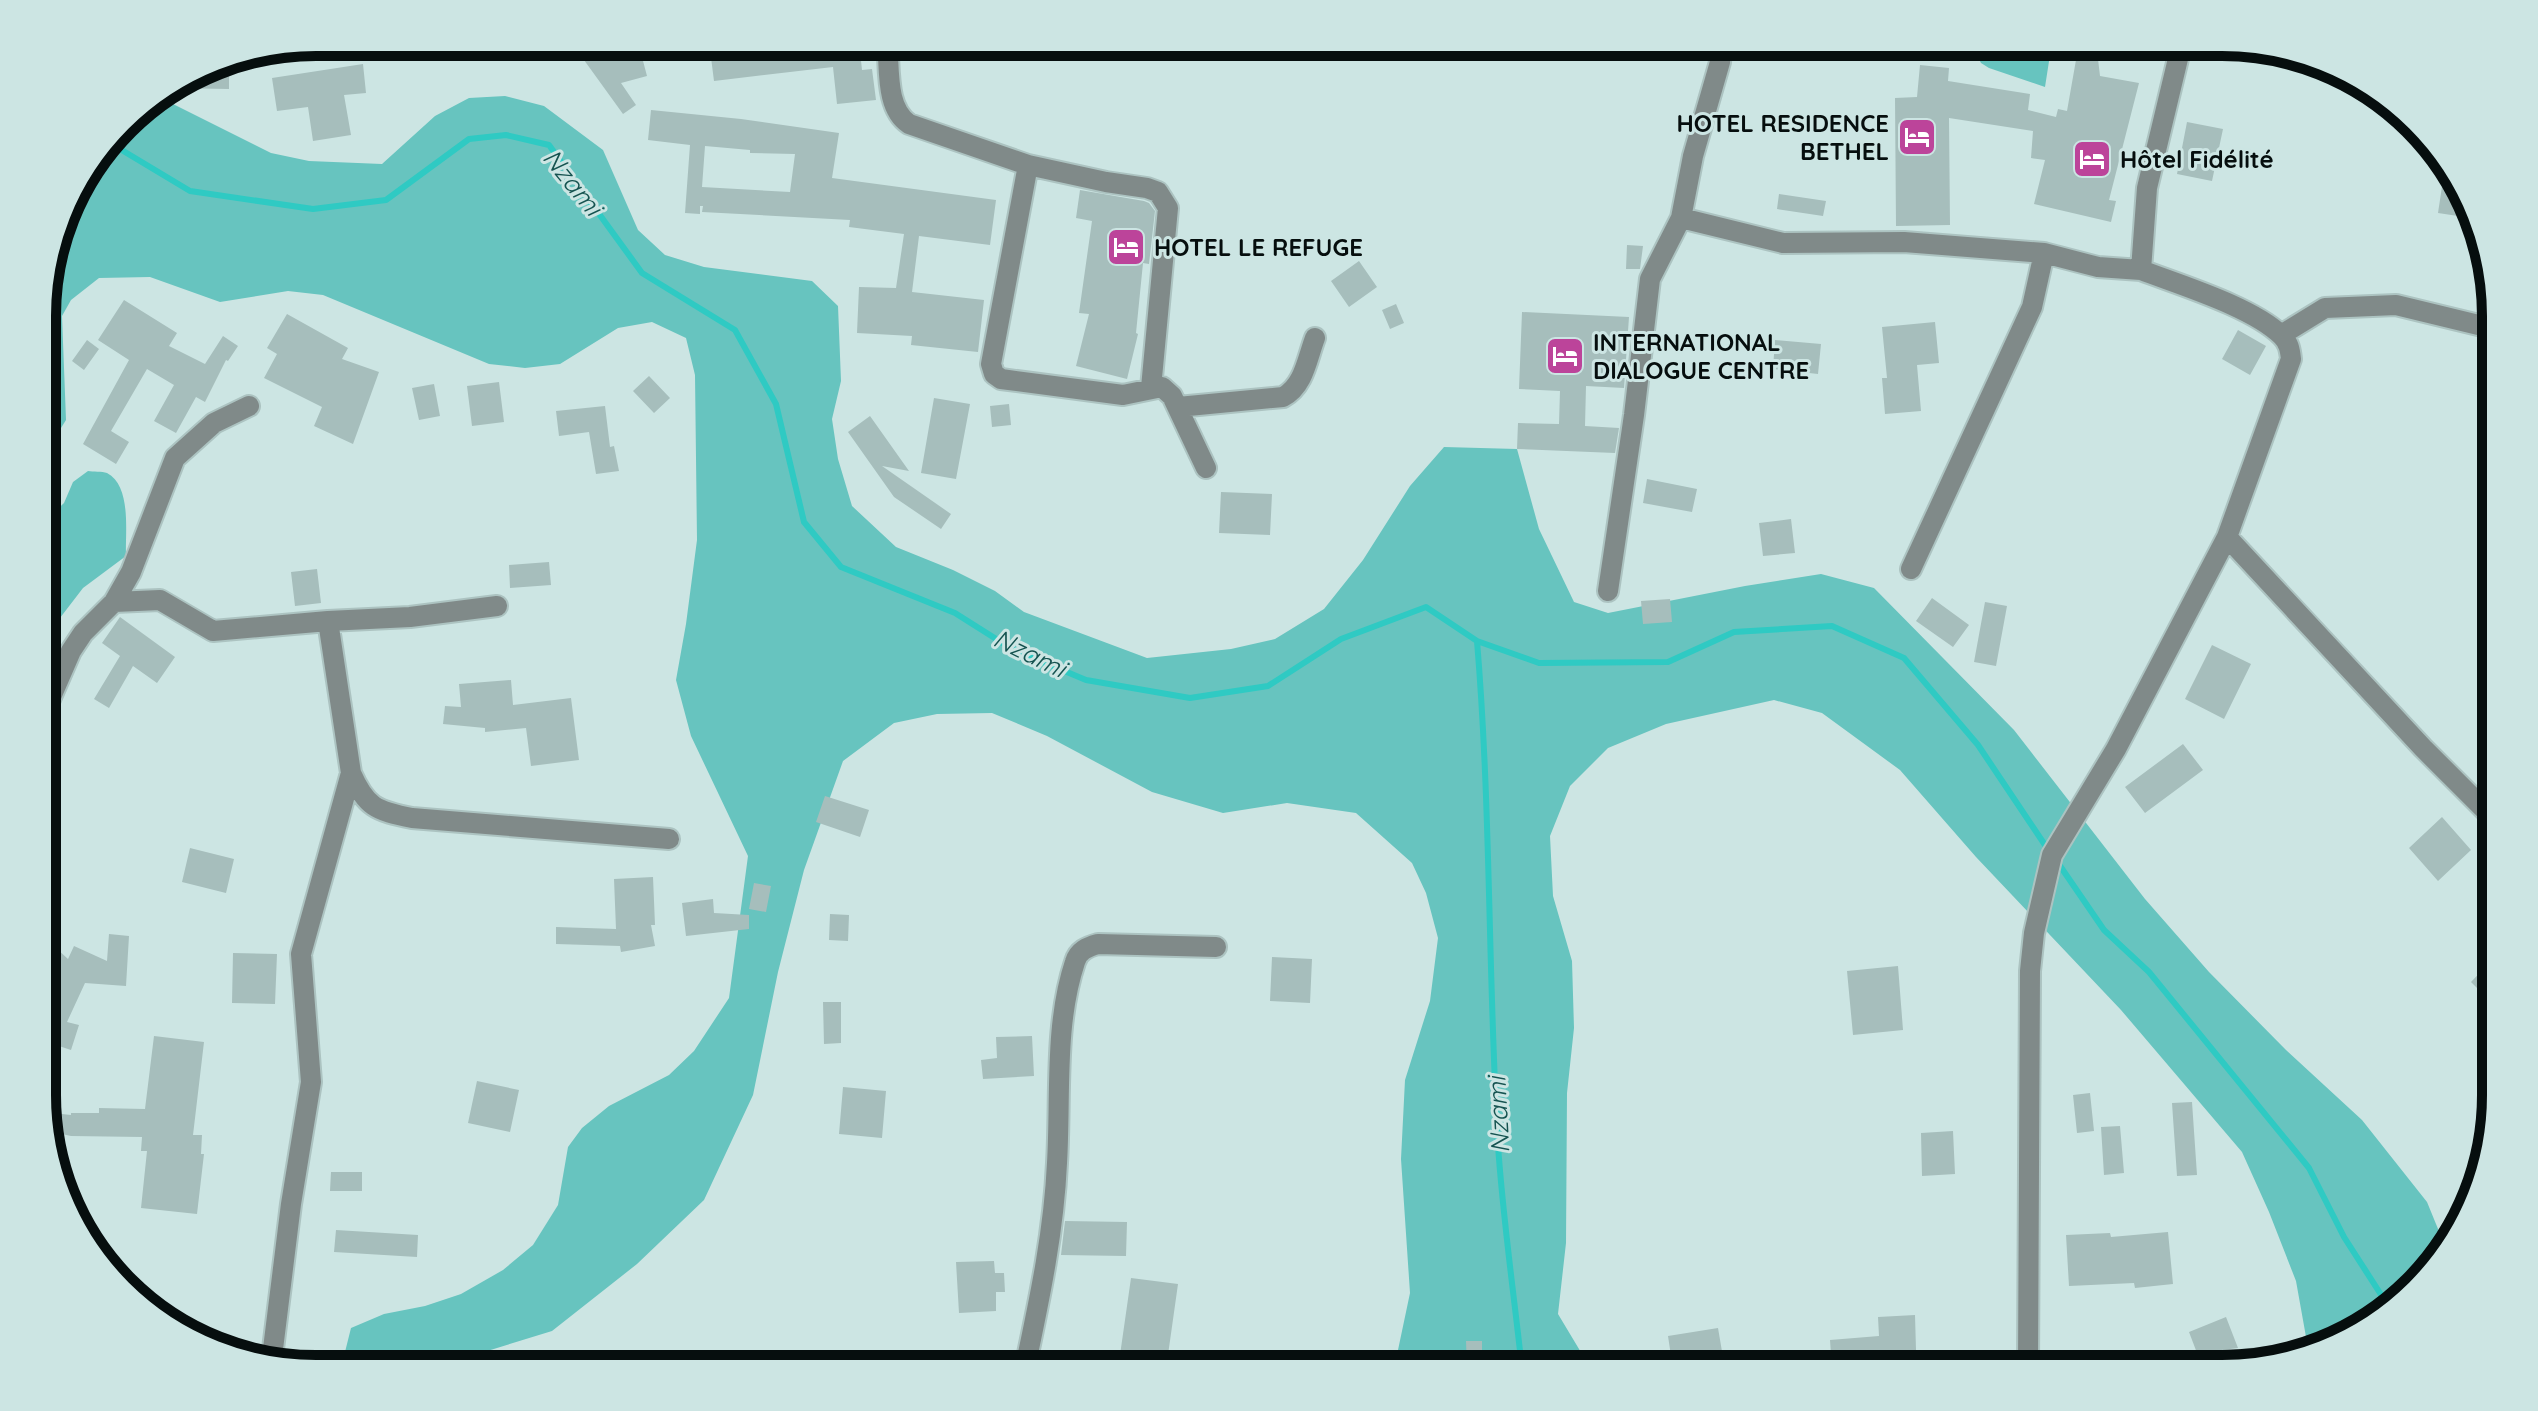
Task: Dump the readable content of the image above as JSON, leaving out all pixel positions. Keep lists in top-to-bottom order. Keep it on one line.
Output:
{"water":["Nzami"],"places":{"hotel":["HOTEL RESIDENCE BETHEL","Hôtel Fidélité","HOTEL LE REFUGE","INTERNATIONAL DIALOGUE CENTRE"]}}
